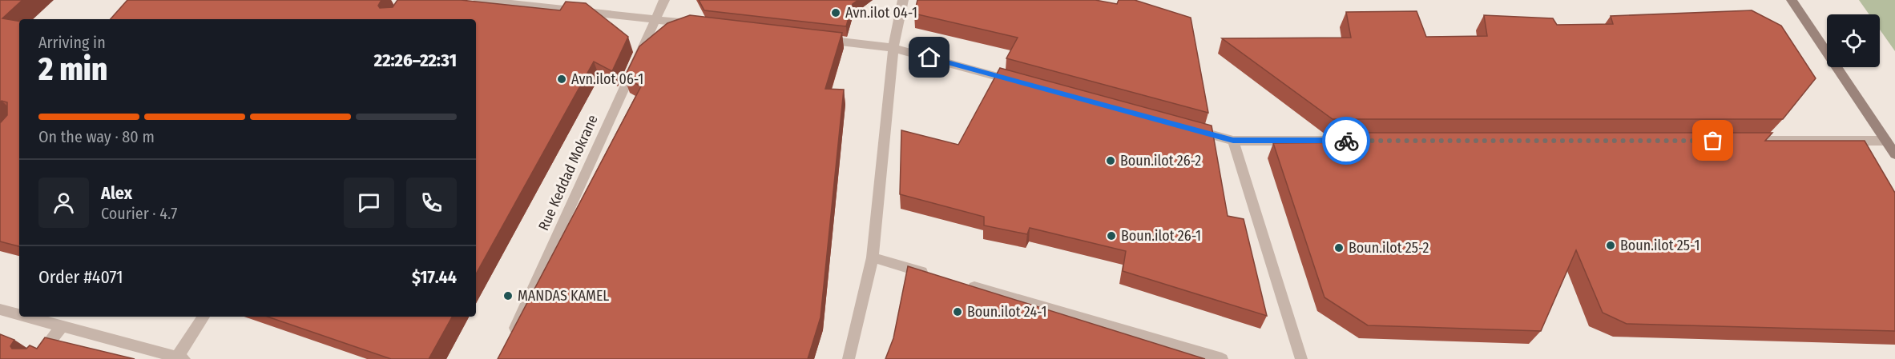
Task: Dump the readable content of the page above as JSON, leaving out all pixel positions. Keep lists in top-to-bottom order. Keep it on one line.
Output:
{"streets":{"street":["Rue Keddad Mokrane"]},"places":["Avn.ilot 04-1","Avn.ilot 06-1","Boun.ilot 26-2","Boun.ilot 26-1","Boun.ilot 25-1","Boun.ilot 25-2","MANDAS KAMEL","Boun.ilot 24-1"],"page":{"heading":["2 min","Arriving in","22:26–22:31"],"panel":["Alex","Courier · 4.7","Order #4071","$17.44"],"bar":"On the way · 80 m"}}
